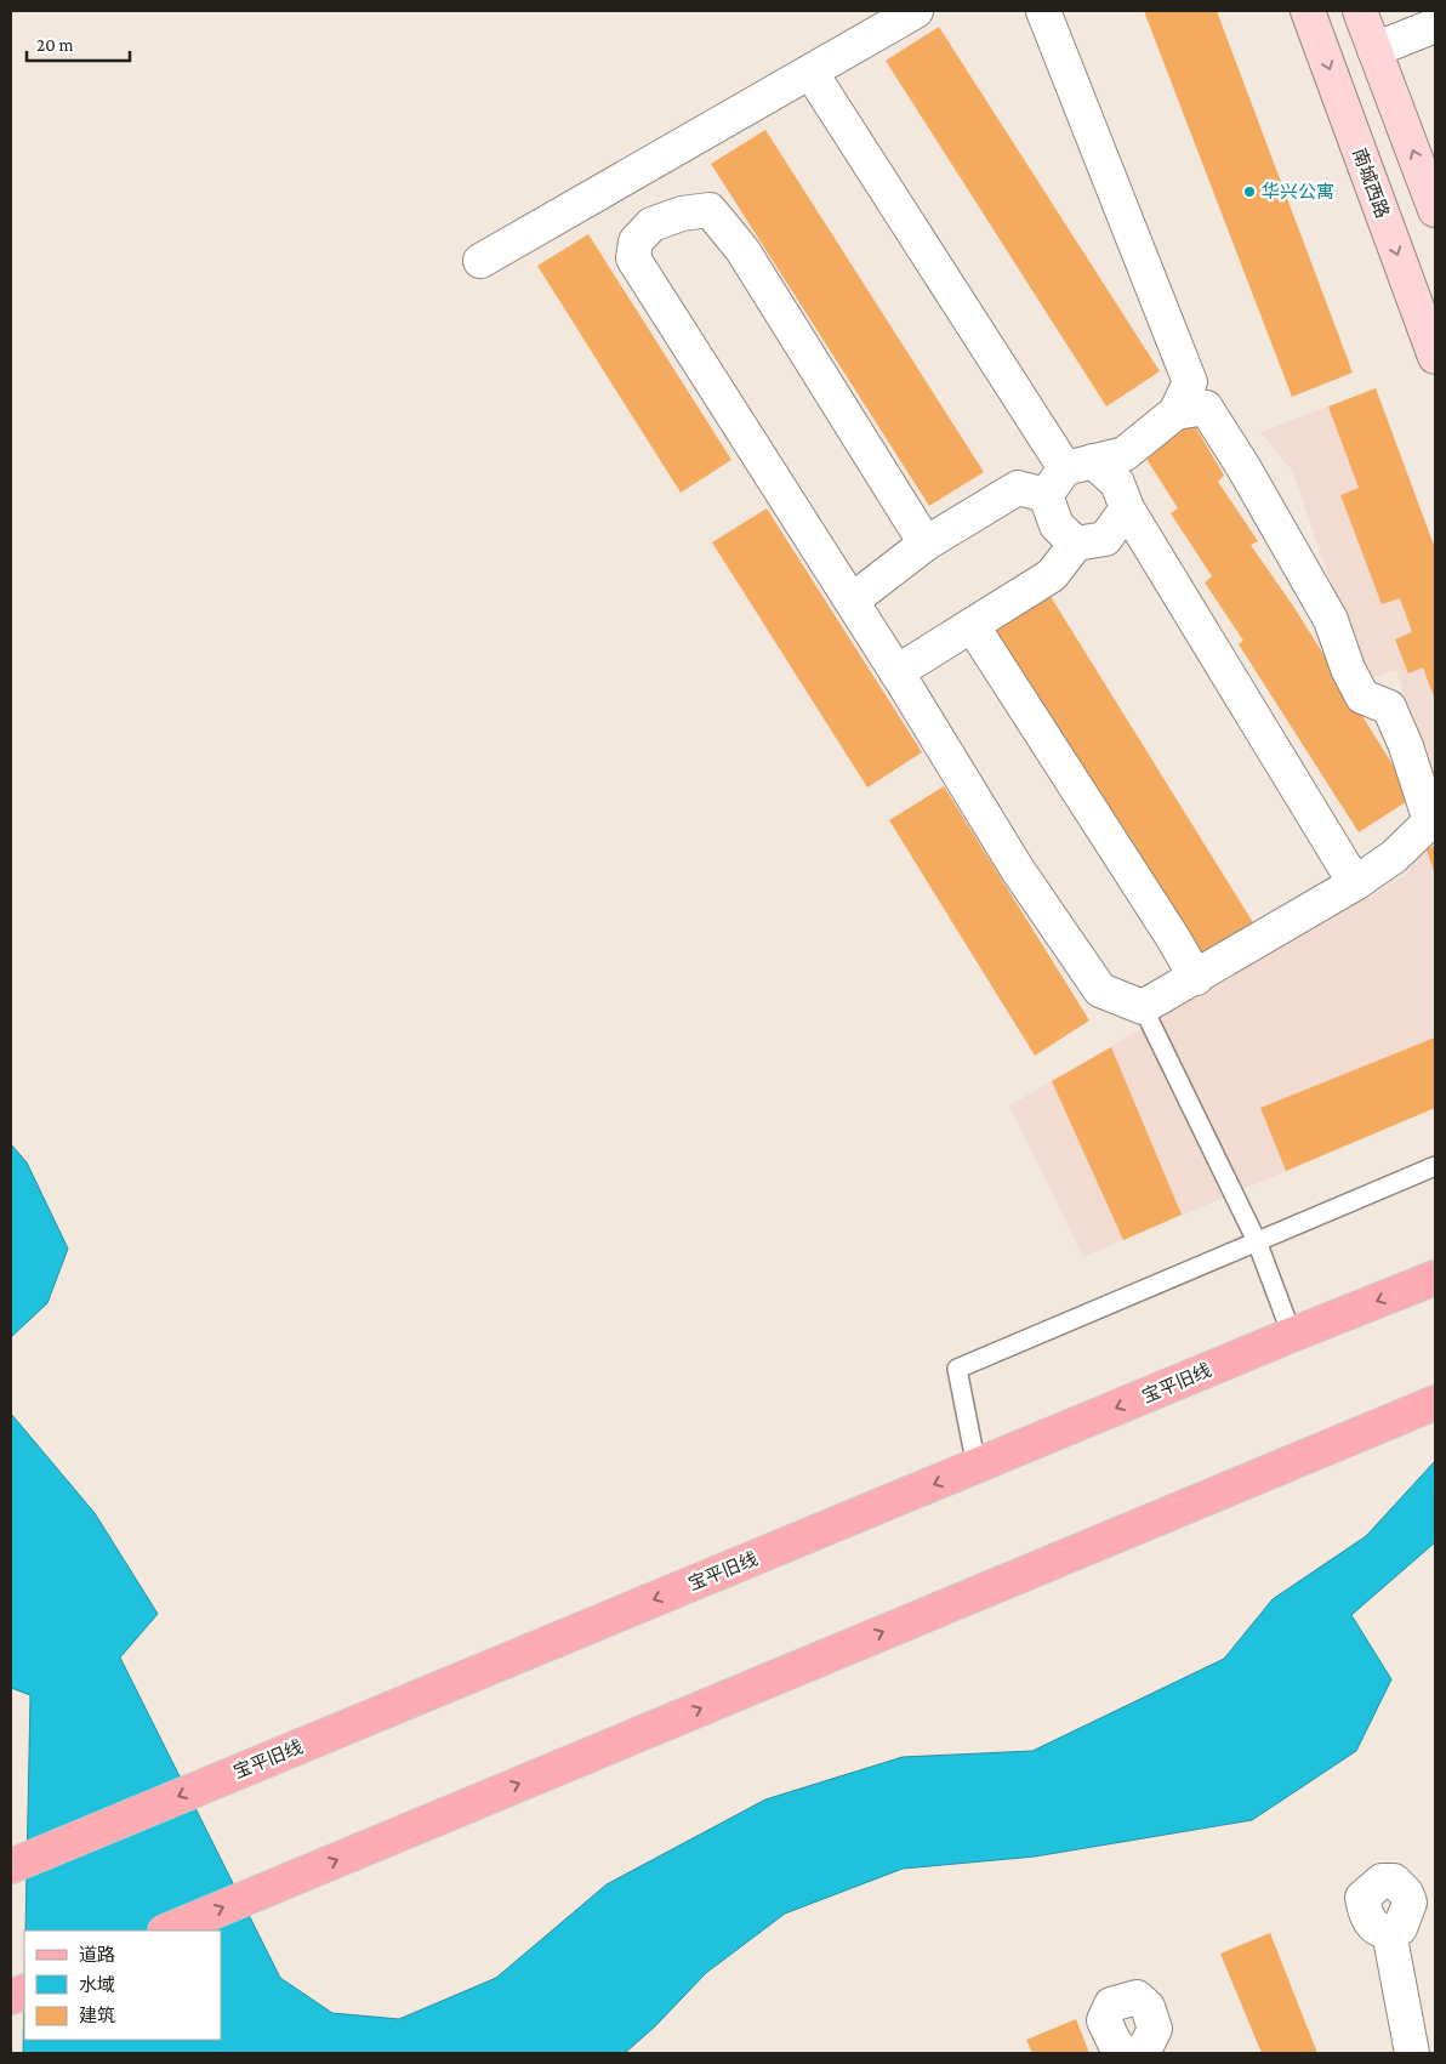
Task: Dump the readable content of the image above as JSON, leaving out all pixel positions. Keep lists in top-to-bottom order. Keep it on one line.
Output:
{"streets":{"main road":["南城西路","宝平旧线"]},"places":["华兴公寓"],"legend":["道路","水域","建筑"],"scale_bar":"20 m"}
